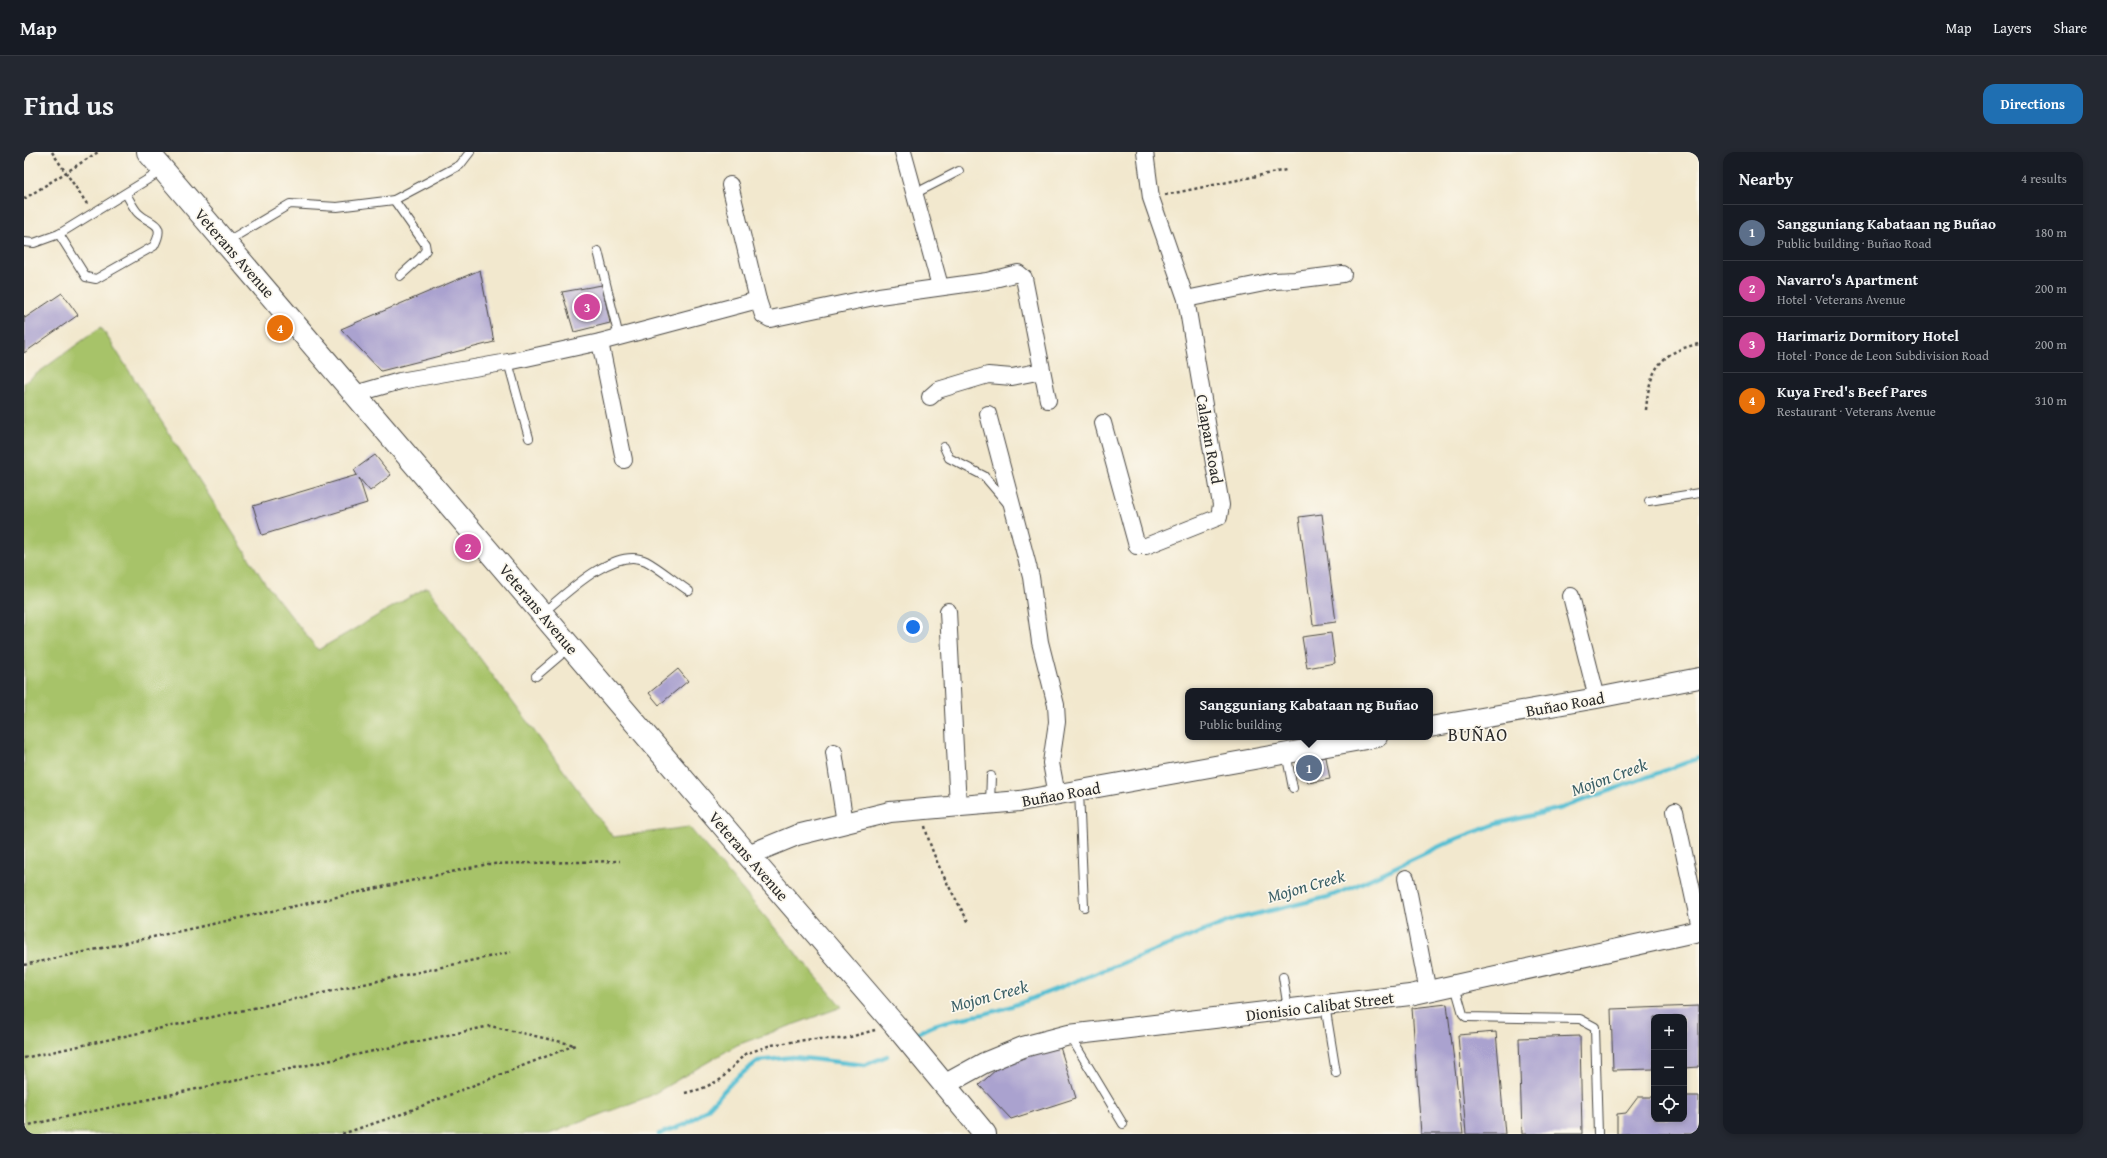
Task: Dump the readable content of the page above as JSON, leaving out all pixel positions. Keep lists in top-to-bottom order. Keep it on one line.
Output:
{"streets":{"highway":["Veterans Avenue"],"street":["Calapan Road","Buñao Road","Dionisio Calibat Street"]},"crossings":[["Veterans Avenue","Buñao Road"],["Veterans Avenue","Dionisio Calibat Street"]],"districts":["BUÑAO"],"water":["Mojon Creek"],"page":{"header":"Map","nav":["Map","Layers","Share"],"title":"Find us","buttons":"Directions","heading":["Nearby","4 results"],"list":[{"mark":"1","name":"Sangguniang Kabataan ng Buñao","note":"Public building · Buñao Road","value":"180 m"},{"mark":"2","name":"Navarro's Apartment","note":"Hotel · Veterans Avenue","value":"200 m"},{"mark":"3","name":"Harimariz Dormitory Hotel","note":"Hotel · Ponce de Leon Subdivision Road","value":"200 m"},{"mark":"4","name":"Kuya Fred's Beef Pares","note":"Restaurant · Veterans Avenue","value":"310 m"}],"pins":["3","4","2","1"],"popup":["Sangguniang Kabataan ng Buñao","Public building"],"map_buttons":["+","−"]}}
